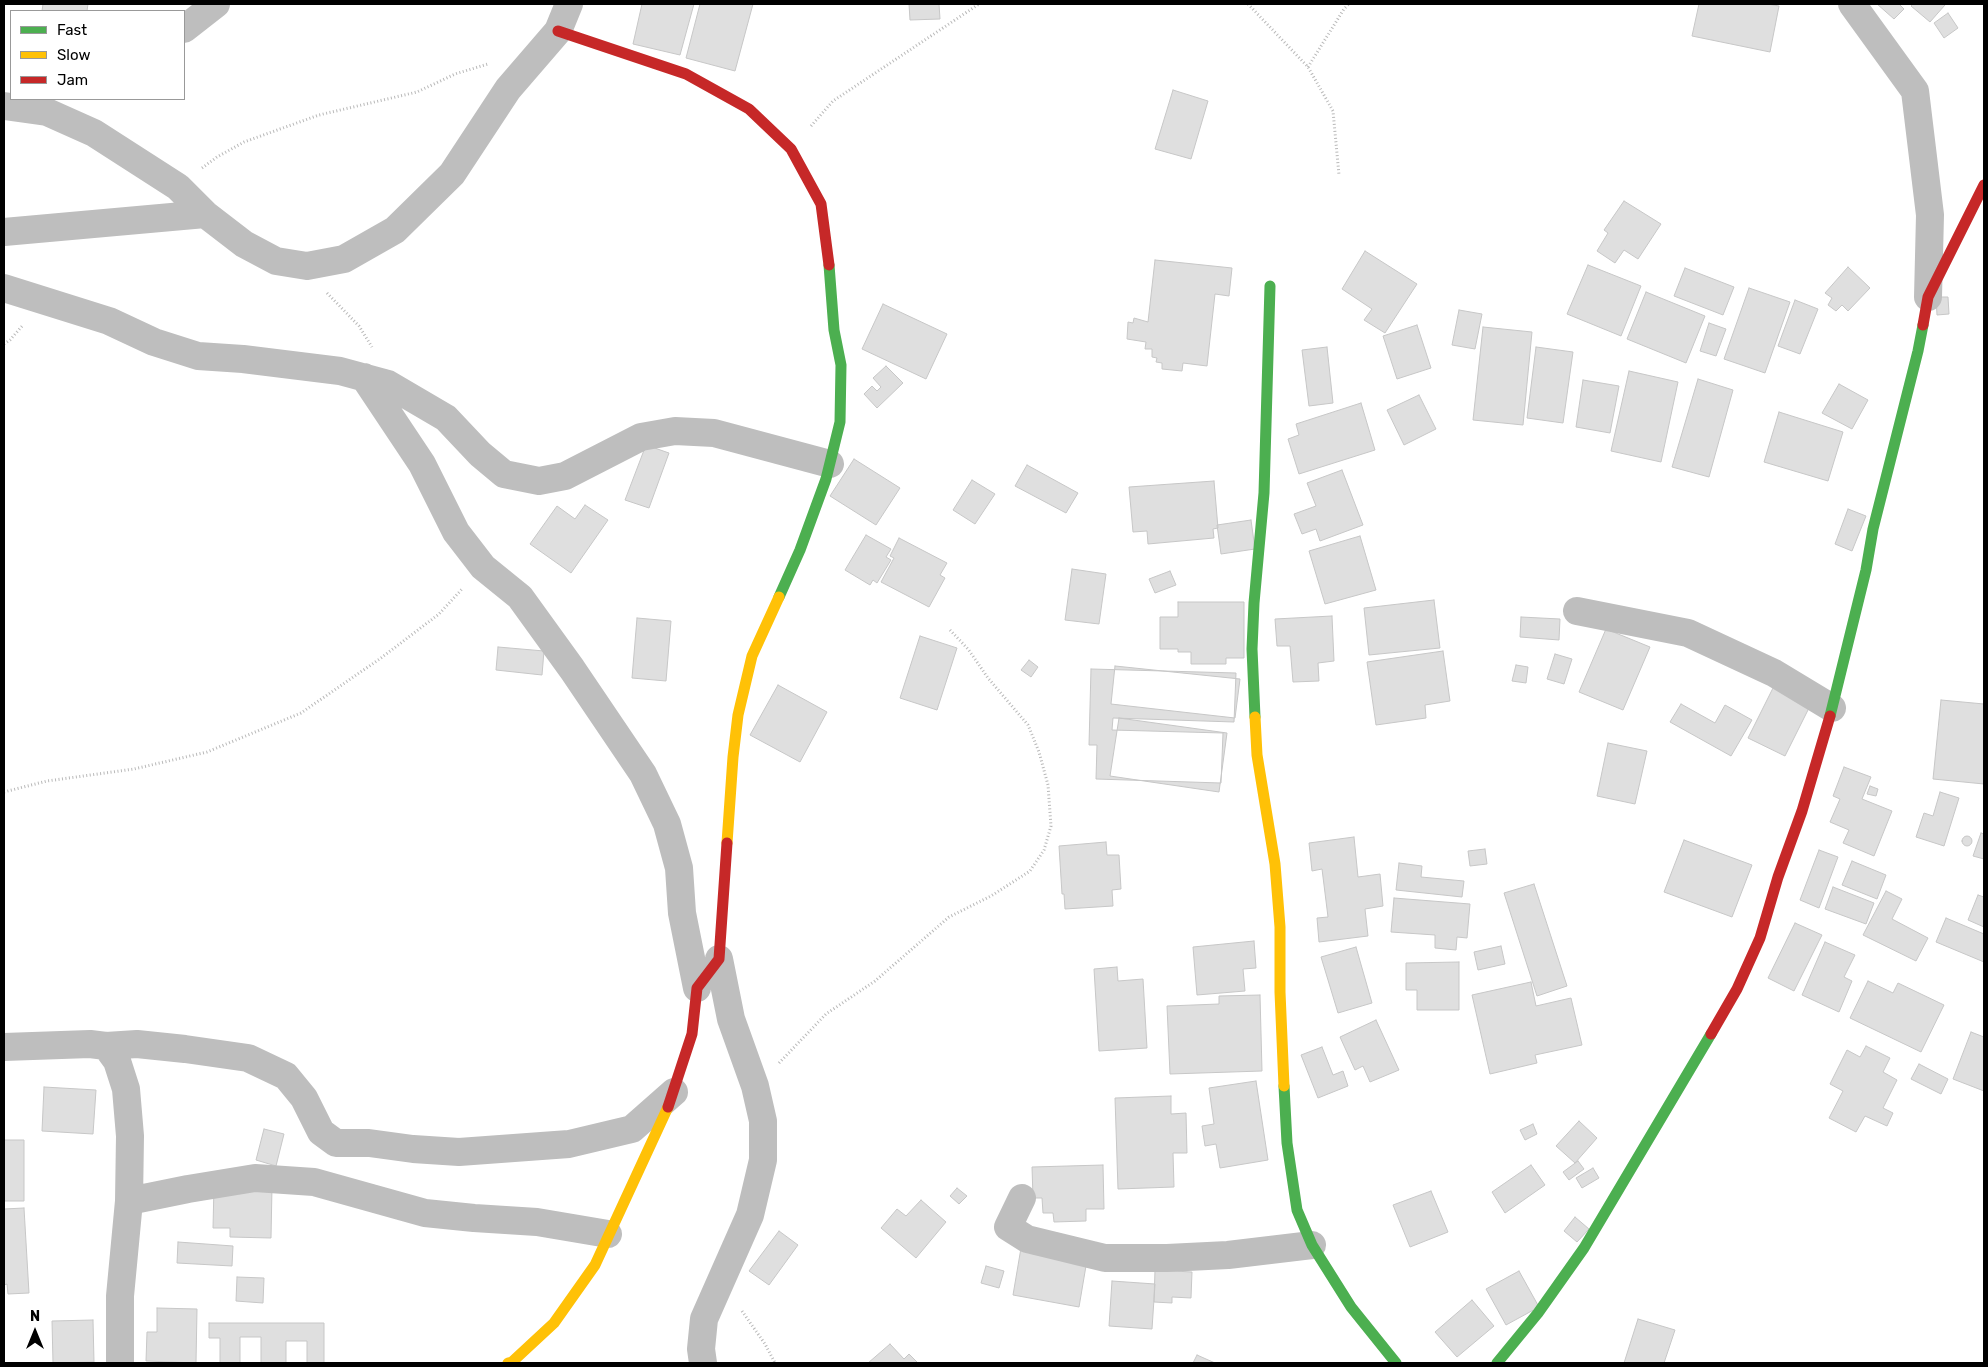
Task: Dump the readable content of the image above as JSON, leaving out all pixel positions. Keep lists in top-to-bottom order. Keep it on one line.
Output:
{"legend":["Fast","Slow","Jam"],"north":"top"}
